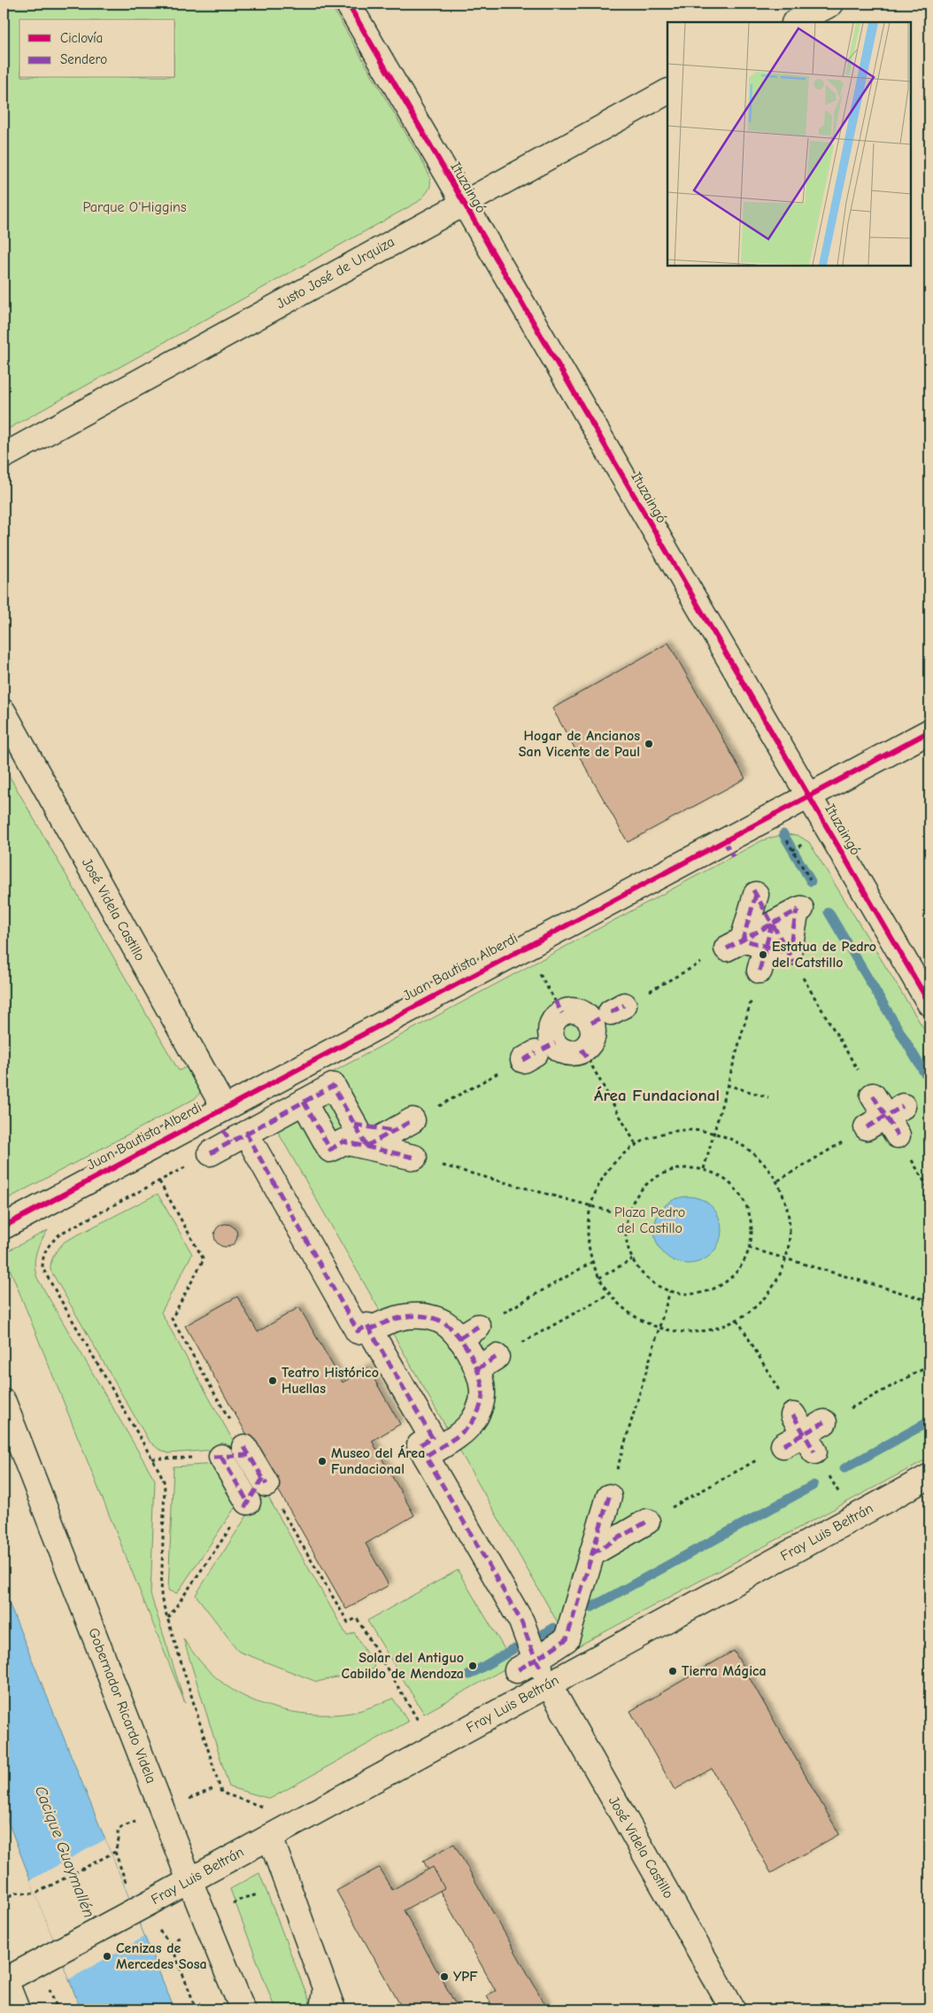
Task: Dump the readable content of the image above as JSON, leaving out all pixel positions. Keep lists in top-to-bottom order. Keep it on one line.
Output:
{"streets":{"main road":["Ituzaingó","Justo José de Urquiza","José Videla Castillo","Juan Bautista Alberdi","Fray Luis Beltrán","Gobernador Ricardo Videla"]},"crossings":[["Ituzaingó","Justo José de Urquiza"],["Ituzaingó","Juan Bautista Alberdi"],["José Videla Castillo","Juan Bautista Alberdi"],["José Videla Castillo","Fray Luis Beltrán"],["Fray Luis Beltrán","Gobernador Ricardo Videla"]],"districts":["Área Fundacional"],"water":["Cacique Guaymallén"],"parks":["Parque O'Higgins","Plaza Pedro del Castillo"],"places":["Hogar de Ancianos San Vicente de Paul","Estatua de Pedro del Catstillo","Teatro Histórico Huellas","Museo del Área Fundacional","Solar del Antiguo Cabildo de Mendoza","Tierra Mágica","Cenizas de Mercedes Sosa","YPF"],"legend":["Ciclovía","Sendero"]}
